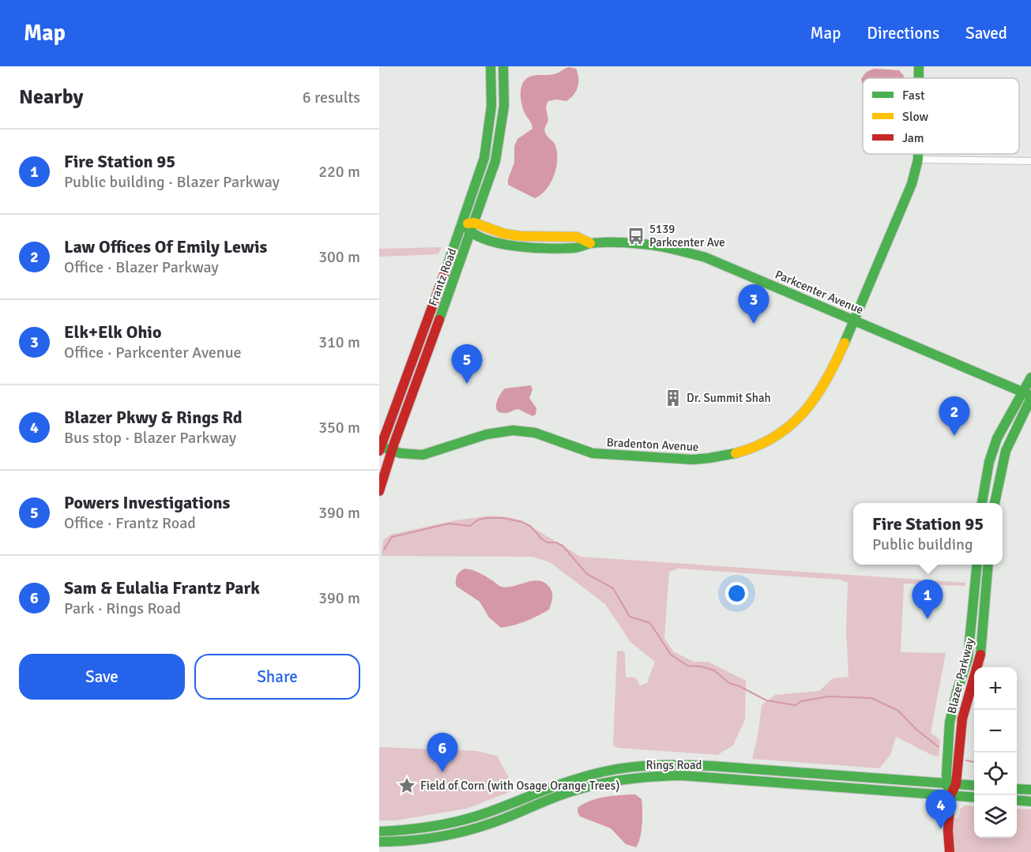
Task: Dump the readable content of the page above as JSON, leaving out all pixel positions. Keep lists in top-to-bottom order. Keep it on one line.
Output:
{"streets":{"street":["Frantz Road","Parkcenter Avenue","Bradenton Avenue","Blazer Parkway","Rings Road"]},"crossings":[["Frantz Road","Parkcenter Avenue"],["Frantz Road","Bradenton Avenue"],["Parkcenter Avenue","Bradenton Avenue"],["Blazer Parkway","Rings Road"]],"places":{"bus stop":["5139 Parkcenter Ave"],"building":["Dr. Summit Shah"],"place":["Field of Corn (with Osage Orange Trees)"]},"legend":["Fast","Slow","Jam"],"page":{"header":"Map","nav":["Map","Directions","Saved"],"heading":["Nearby","6 results"],"list":[{"mark":"1","name":"Fire Station 95","note":"Public building · Blazer Parkway","value":"220 m"},{"mark":"2","name":"Law Offices Of Emily Lewis","note":"Office · Blazer Parkway","value":"300 m"},{"mark":"3","name":"Elk+Elk Ohio","note":"Office · Parkcenter Avenue","value":"310 m"},{"mark":"4","name":"Blazer Pkwy & Rings Rd","note":"Bus stop · Blazer Parkway","value":"350 m"},{"mark":"5","name":"Powers Investigations","note":"Office · Frantz Road","value":"390 m"},{"mark":"6","name":"Sam & Eulalia Frantz Park","note":"Park · Rings Road","value":"390 m"}],"pins":["3","5","2","1","6","4"],"popup":["Fire Station 95","Public building"],"buttons":["Save","Share"],"map_buttons":["+","−"]}}
